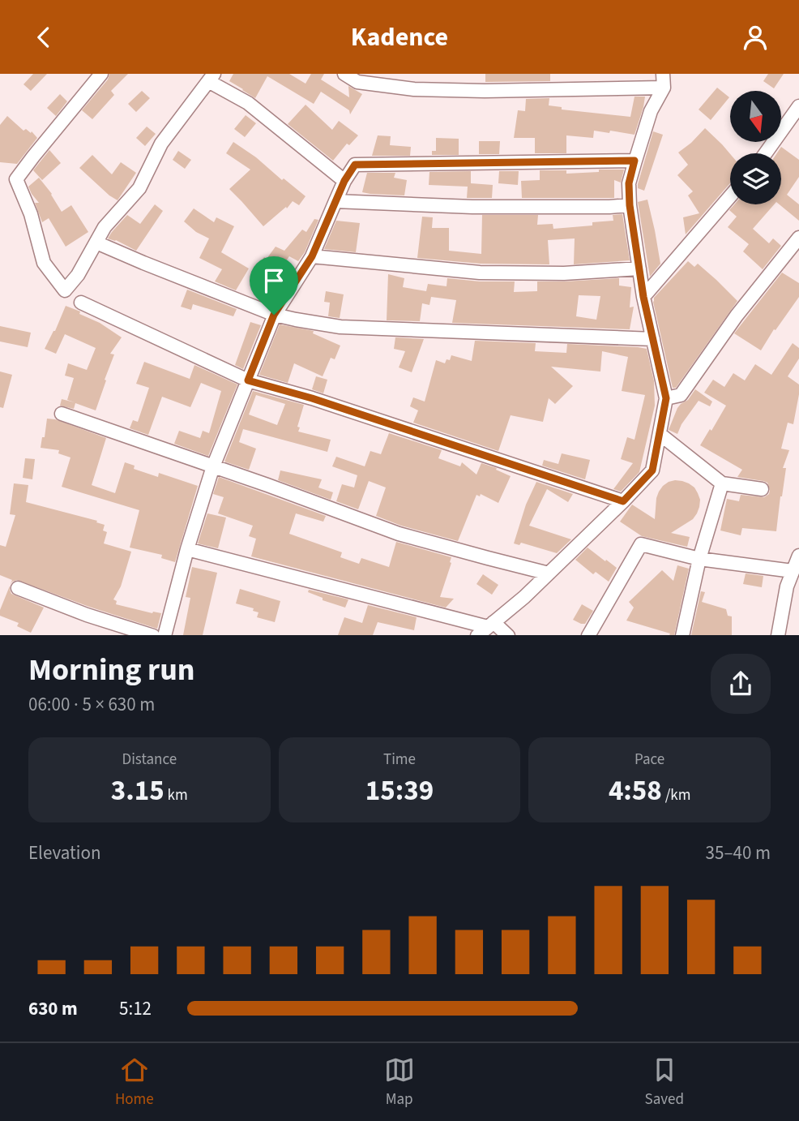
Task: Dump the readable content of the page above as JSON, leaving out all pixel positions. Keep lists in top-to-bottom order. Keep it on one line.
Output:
{"north":"bottom","page":{"header":"Kadence","heading":["Morning run","06:00 · 5 × 630 m"],"stats":[["Distance","3.15 km"],["Time","15:39"],["Pace","4:58 /km"]],"chart":["Elevation","35–40 m"],"list":[{"name":"630 m","note":"5:12"}],"tabs":["Home","Map","Saved"]}}
